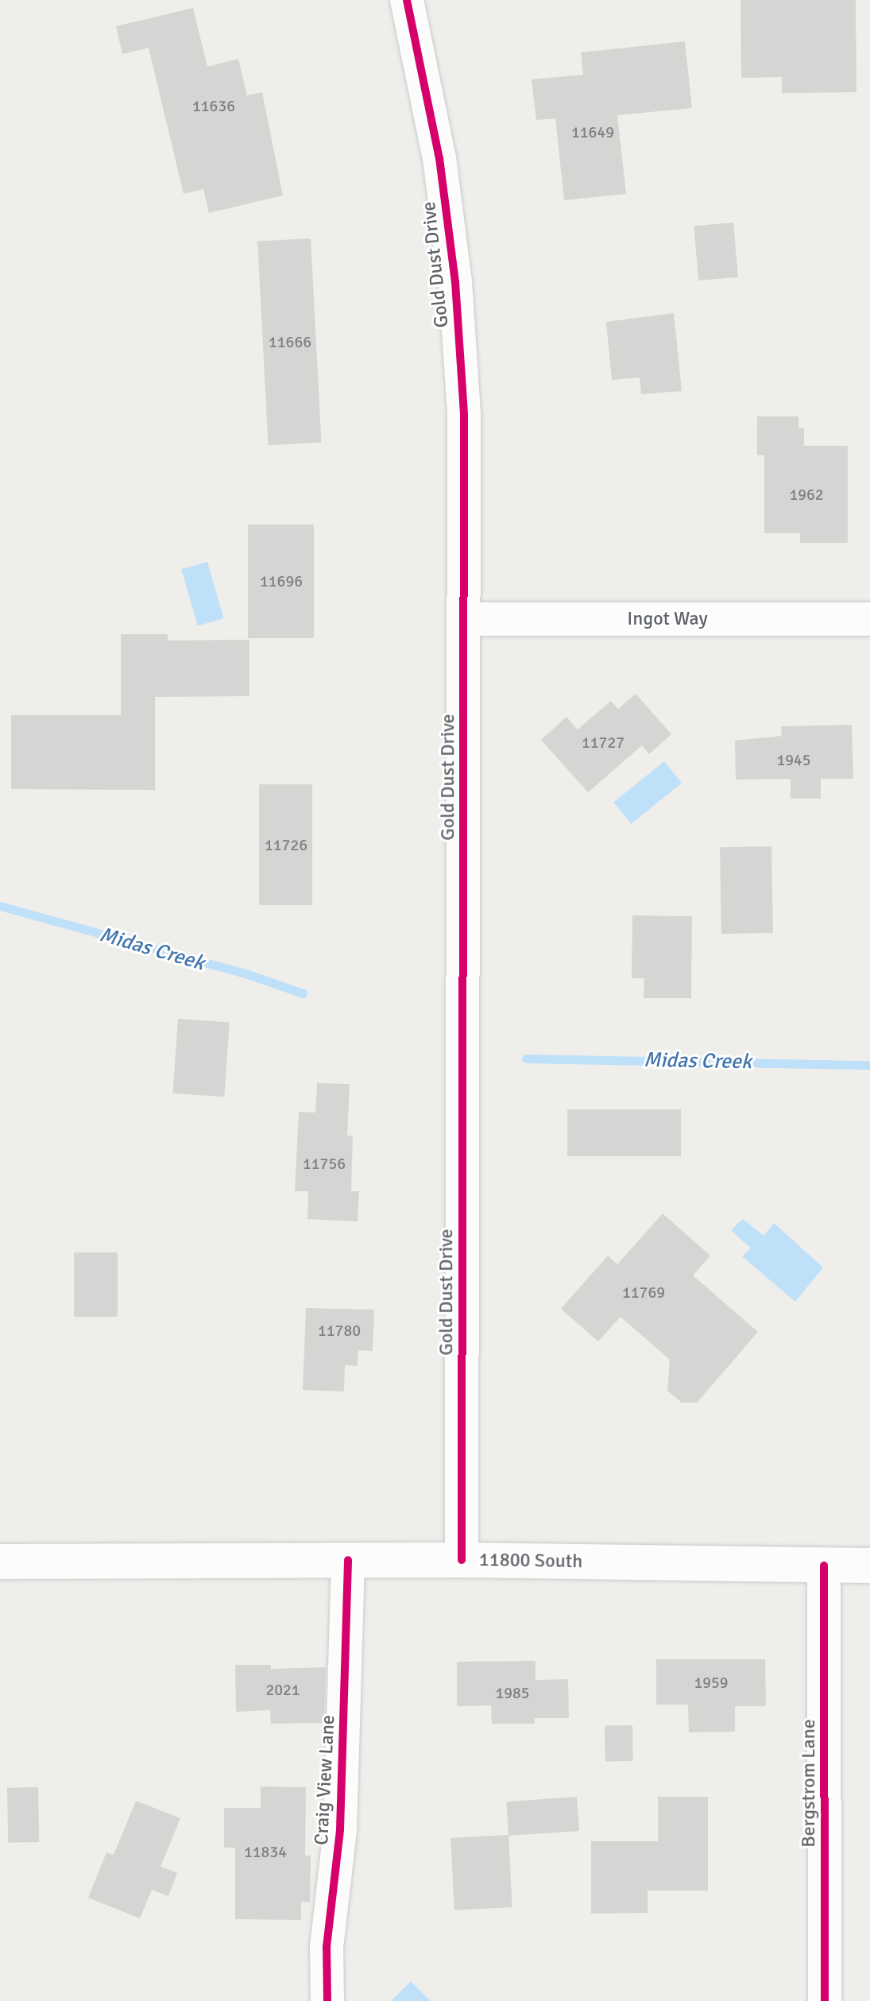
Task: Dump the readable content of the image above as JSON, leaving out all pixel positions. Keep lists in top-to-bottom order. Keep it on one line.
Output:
{"streets":{"main road":["11800 South"],"street":["Gold Dust Drive","Ingot Way","Craig View Lane","Bergstrom Lane"]},"crossings":[["Gold Dust Drive","Ingot Way"],["Gold Dust Drive","11800 South"],["11800 South","Craig View Lane"],["11800 South","Bergstrom Lane"]],"water":["Midas Creek"],"house_numbers":["11636","11649","11666","1962","11696","11727","1945","11726","11756","11769","11780","1959","2021","1985","11834"]}
